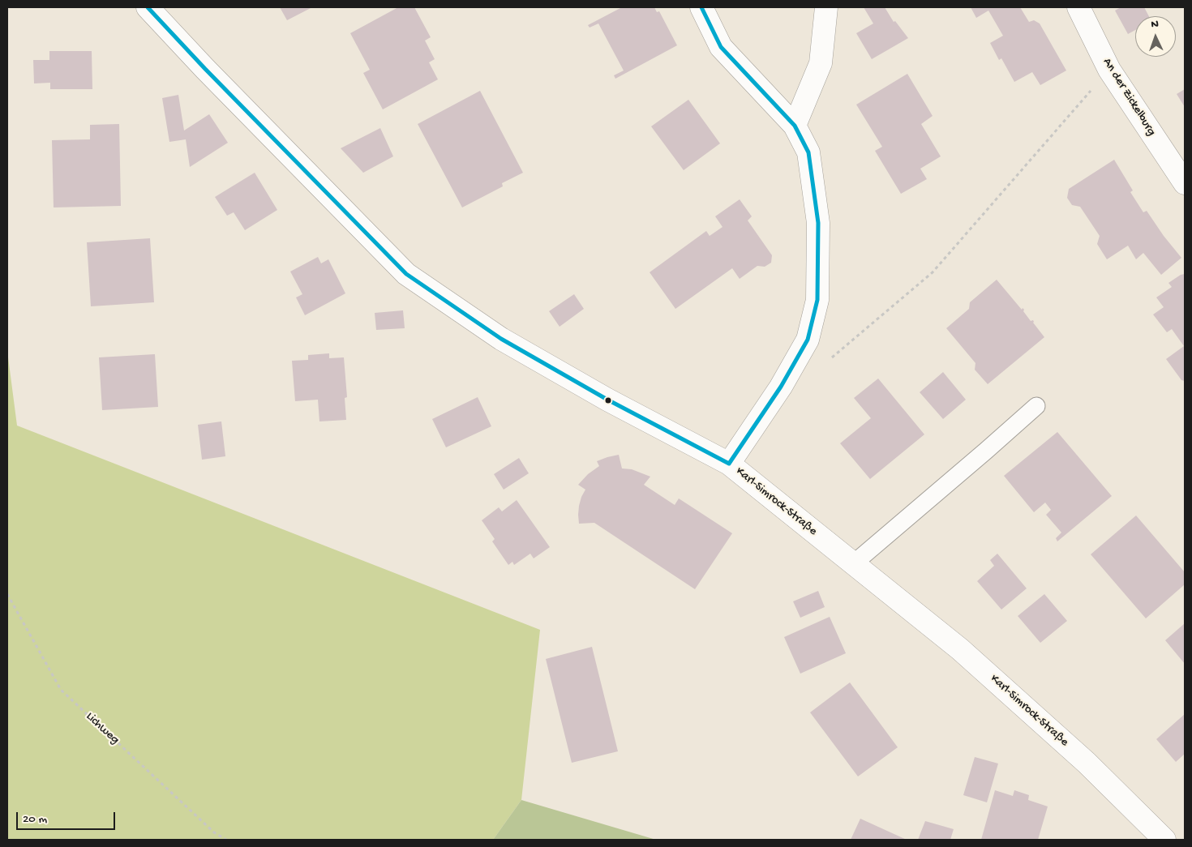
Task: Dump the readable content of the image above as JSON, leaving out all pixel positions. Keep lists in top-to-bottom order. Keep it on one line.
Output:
{"streets":{"street":["An der Zickelburg","Karl-Simrock-Straße"],"path":["Lichweg"]},"scale_bar":"20 m","north":"top"}
